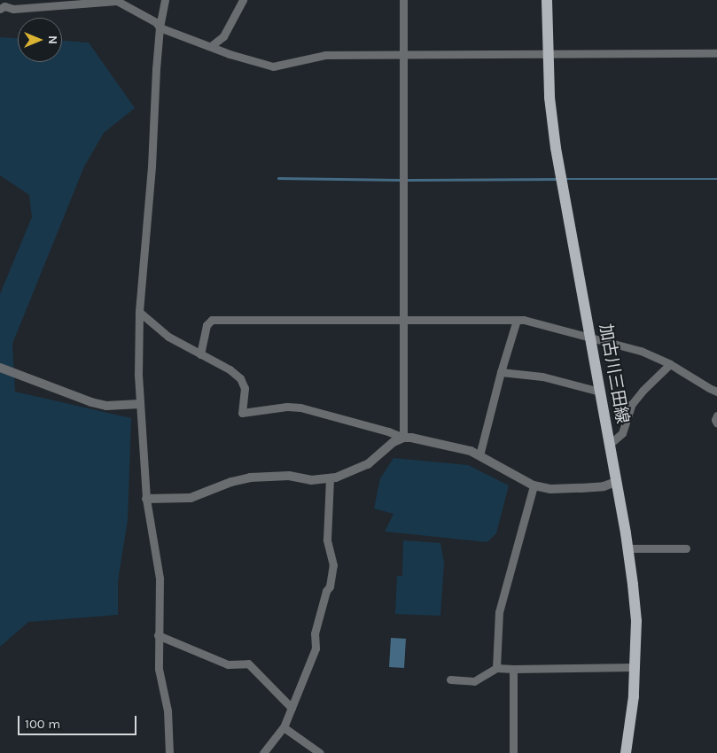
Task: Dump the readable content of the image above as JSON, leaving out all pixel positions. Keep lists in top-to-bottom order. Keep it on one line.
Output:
{"streets":{"main road":["加古川三田線"]},"scale_bar":"100 m","north":"right"}
